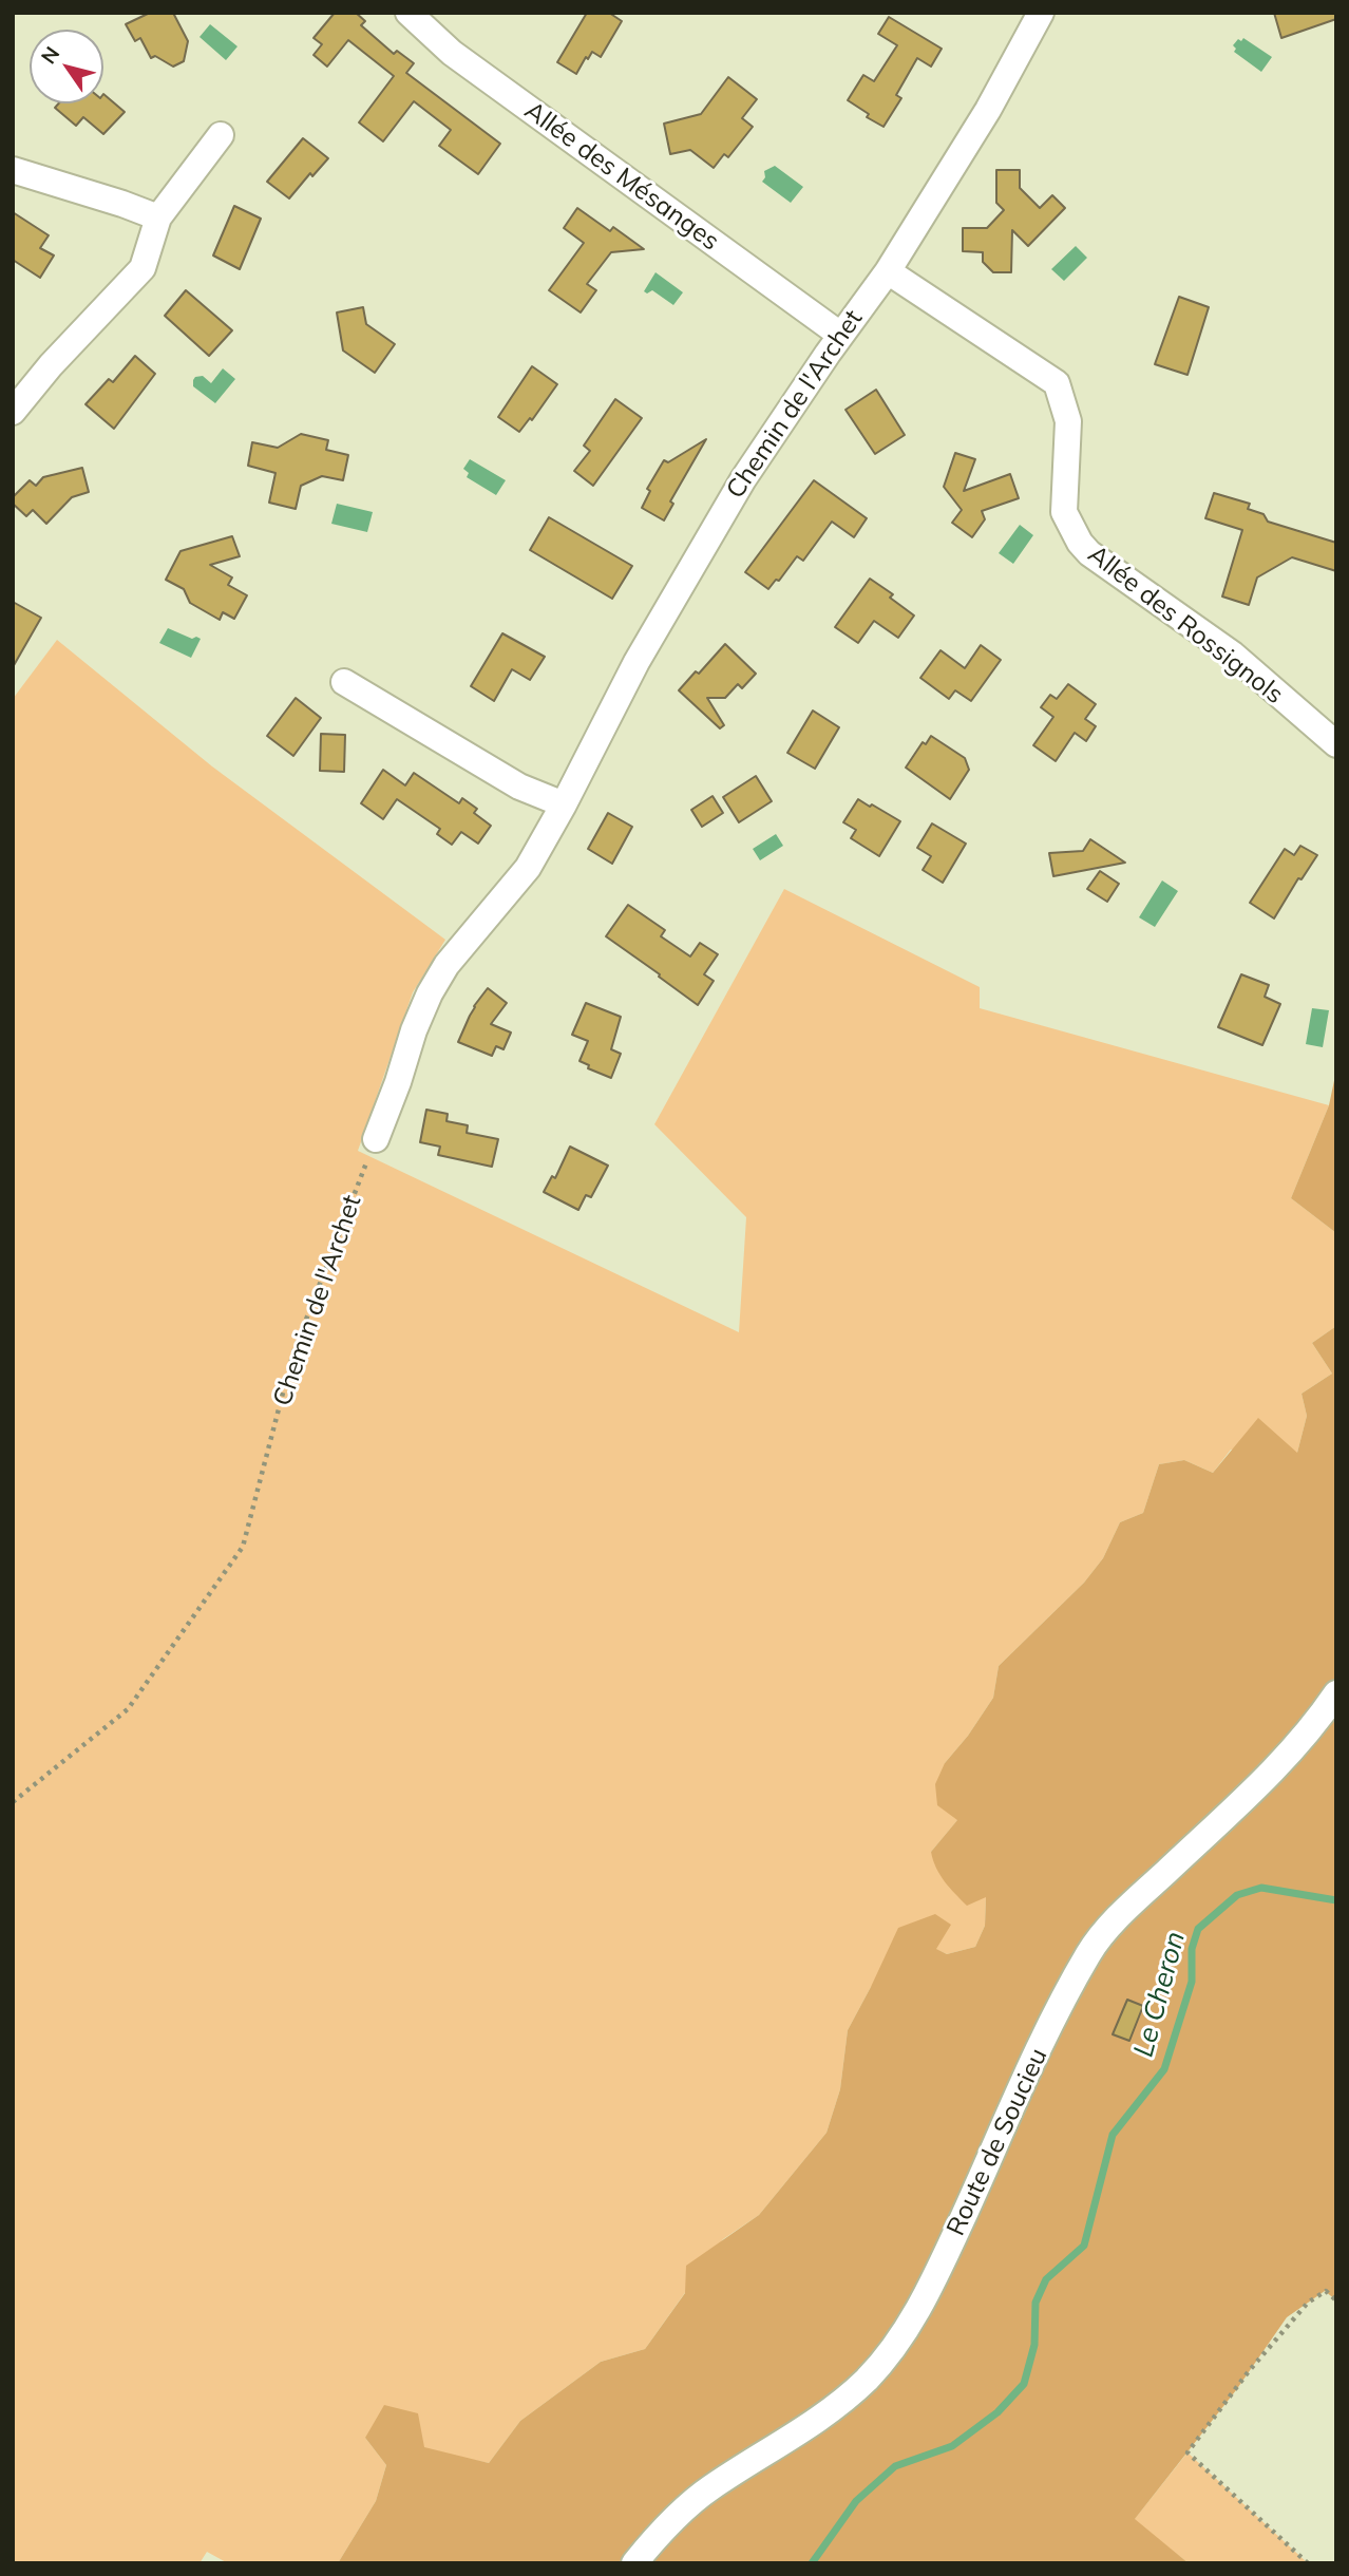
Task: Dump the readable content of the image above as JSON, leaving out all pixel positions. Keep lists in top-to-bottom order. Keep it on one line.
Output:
{"streets":{"street":["Allée des Mésanges","Chemin de l'Archet","Allée des Rossignols","Route de Soucieu"]},"crossings":[["Allée des Mésanges","Chemin de l'Archet"],["Chemin de l'Archet","Allée des Rossignols"]],"water":["Le Cheron"],"north":"top left"}
